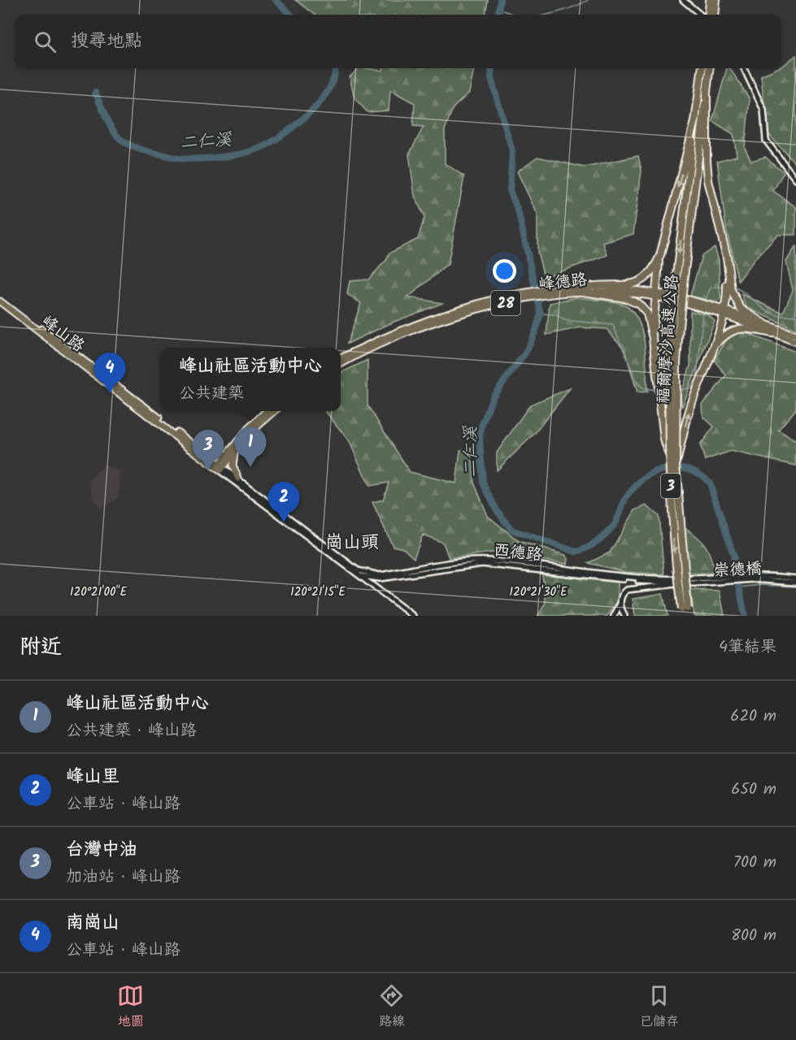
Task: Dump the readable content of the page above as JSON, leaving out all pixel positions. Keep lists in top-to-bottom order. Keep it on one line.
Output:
{"streets":{"highway":["福爾摩沙高速公路","3"],"main road":["峰德路","28","峰山路"],"street":["西德路","崇德橋"]},"crossings":[["峰山路","西德路"],["西德路","崇德橋"]],"districts":["崗山頭"],"water":["二仁溪"],"page":{"search":"搜尋地點","popup":["峰山社區活動中心","公共建築"],"pins":["4","1","3","2"],"heading":["附近","4筆結果"],"list":[{"mark":"1","name":"峰山社區活動中心","note":"公共建築 · 峰山路","value":"620 m"},{"mark":"2","name":"峰山里","note":"公車站 · 峰山路","value":"650 m"},{"mark":"3","name":"台灣中油","note":"加油站 · 峰山路","value":"700 m"},{"mark":"4","name":"南崗山","note":"公車站 · 峰山路","value":"800 m"}],"nav":["地圖","路線","已儲存"]},"coordinates":["120°21'00\"E","120°21'15\"E","120°21'30\"E"]}
